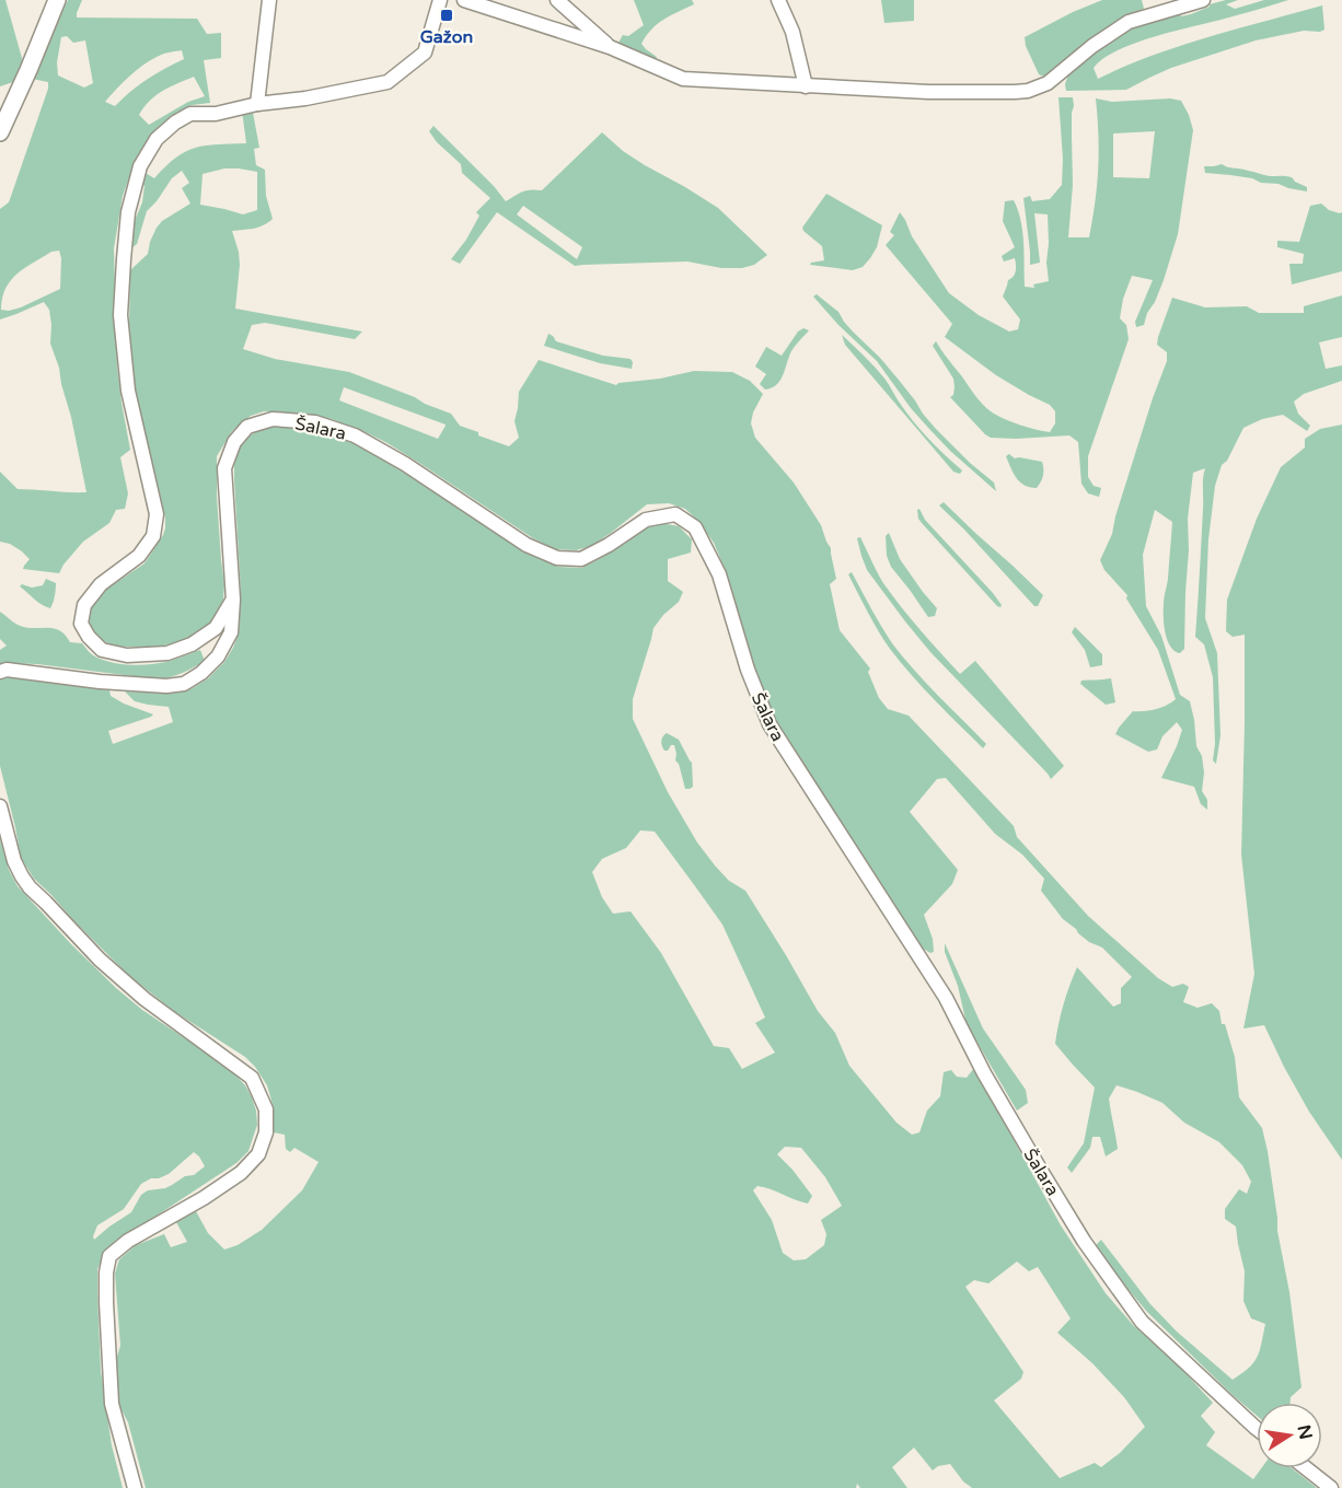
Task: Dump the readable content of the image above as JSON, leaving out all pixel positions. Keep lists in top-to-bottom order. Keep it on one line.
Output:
{"streets":{"street":["Šalara"]},"places":{"transit":["Gažon"]},"north":"right"}
